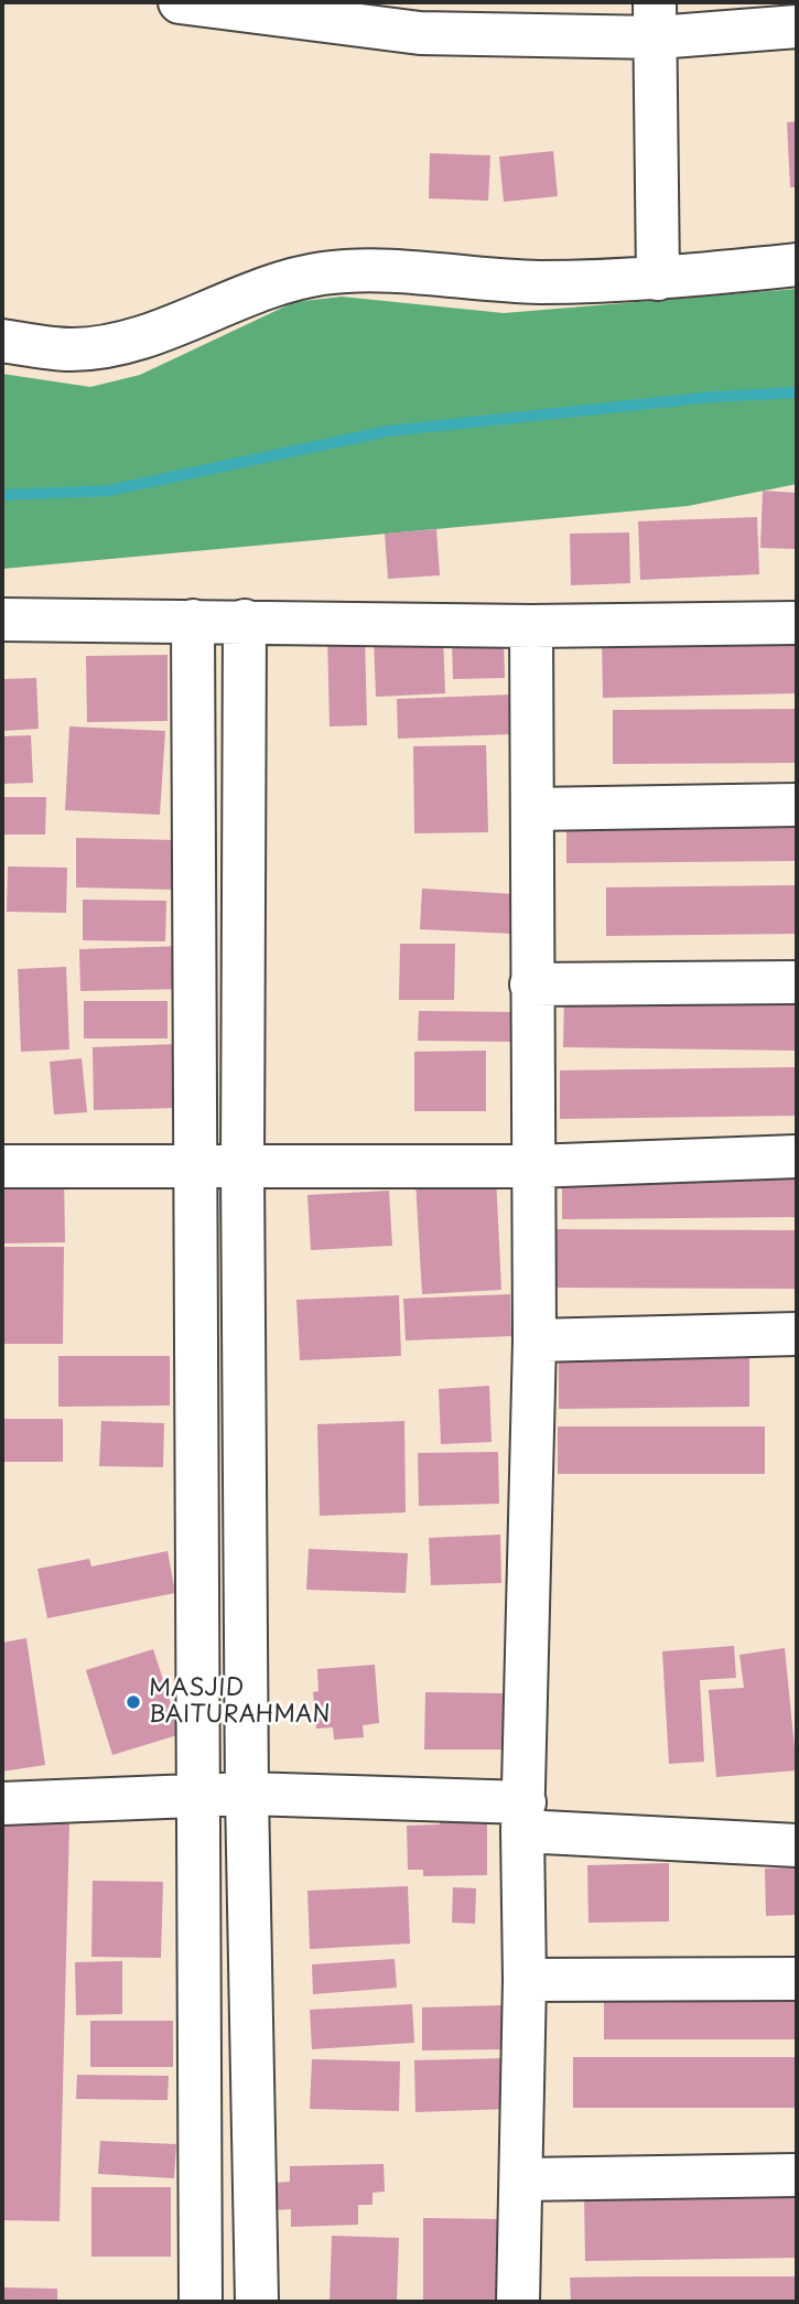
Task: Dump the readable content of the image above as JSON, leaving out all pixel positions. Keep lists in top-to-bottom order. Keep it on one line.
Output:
{"places":["MASJID BAITURAHMAN"]}
